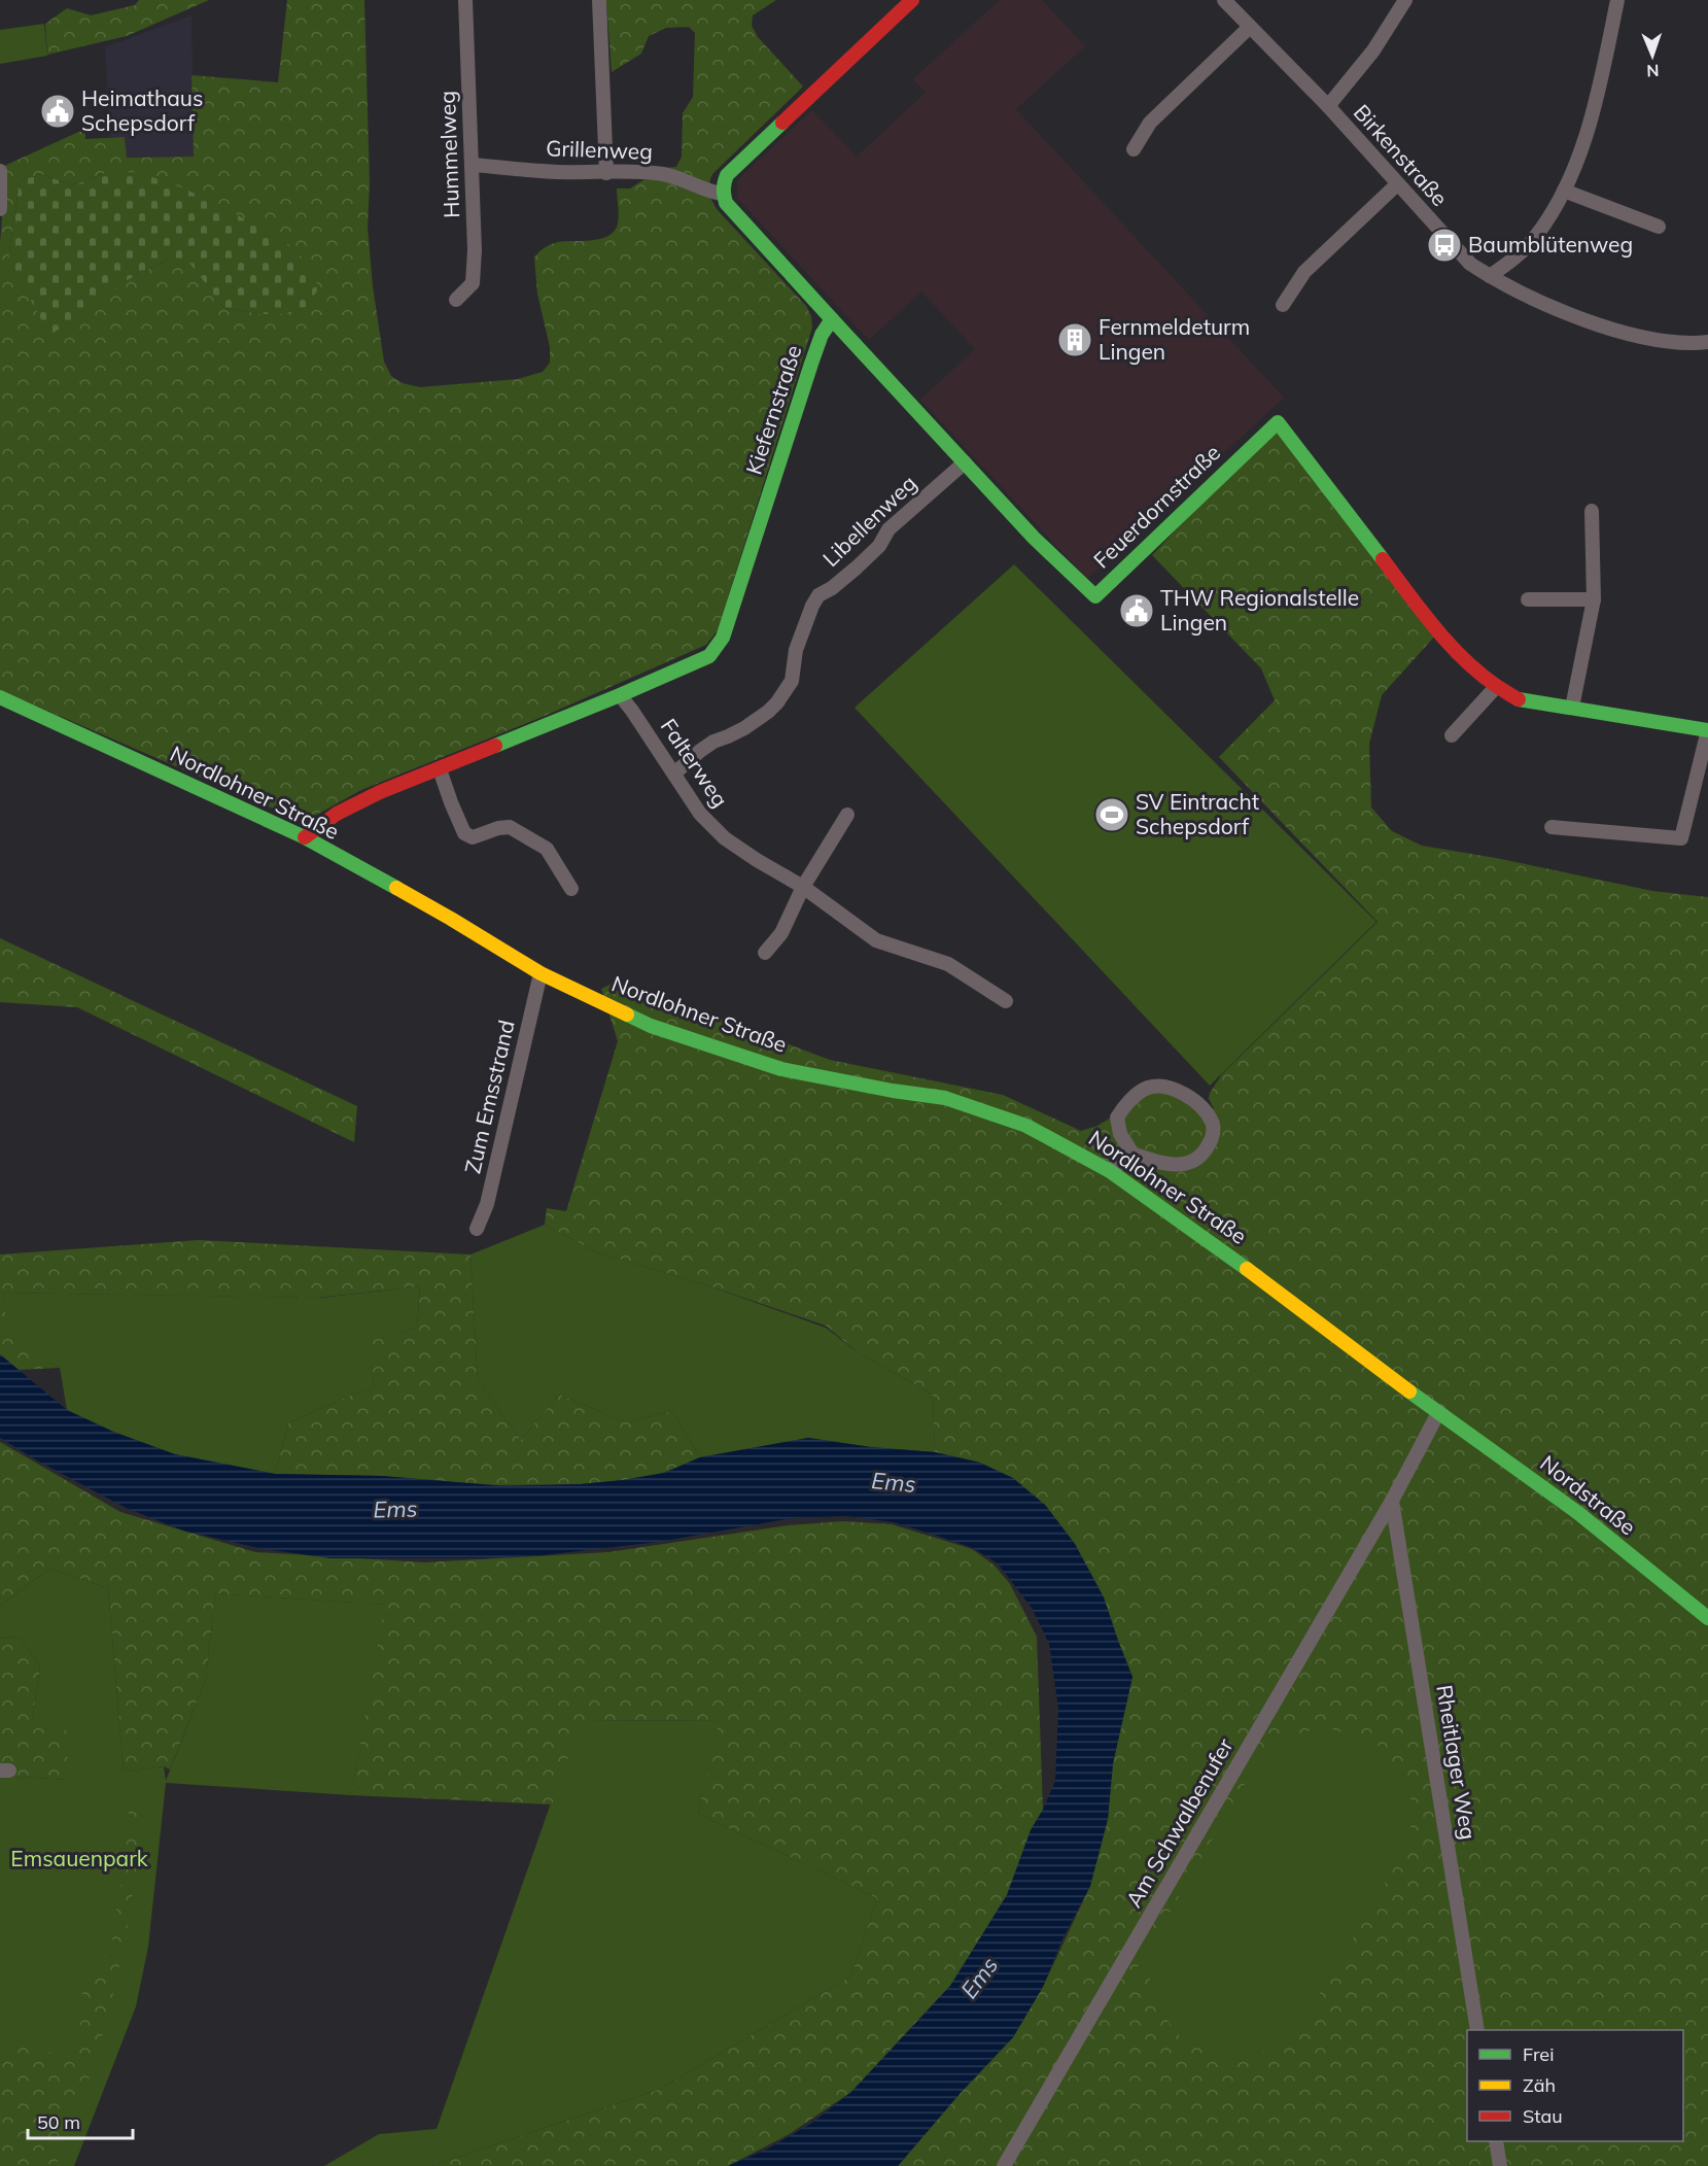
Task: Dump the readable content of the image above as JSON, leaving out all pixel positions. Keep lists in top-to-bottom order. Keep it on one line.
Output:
{"streets":{"street":["Grillenweg","Hummelweg","Birkenstraße","Kiefernstraße","Feuerdornstraße","Libellenweg","Falterweg","Nordlohner Straße","Zum Emsstrand","Nordstraße","Rheitlager Weg","Am Schwalbenufer"]},"crossings":[["Grillenweg","Hummelweg"],["Kiefernstraße","Feuerdornstraße"],["Kiefernstraße","Falterweg"],["Kiefernstraße","Nordlohner Straße"],["Feuerdornstraße","Libellenweg"],["Libellenweg","Falterweg"],["Nordlohner Straße","Zum Emsstrand"],["Nordlohner Straße","Nordstraße"],["Nordlohner Straße","Am Schwalbenufer"],["Nordstraße","Am Schwalbenufer"],["Rheitlager Weg","Am Schwalbenufer"]],"water":["Ems"],"parks":["Emsauenpark"],"places":{"public building":["Heimathaus Schepsdorf","THW Regionalstelle Lingen"],"bus stop":["Baumblütenweg"],"building":["Fernmeldeturm Lingen"],"sports":["SV Eintracht Schepsdorf"]},"legend":["Frei","Zäh","Stau"],"scale_bar":"50 m","north":"bottom"}
